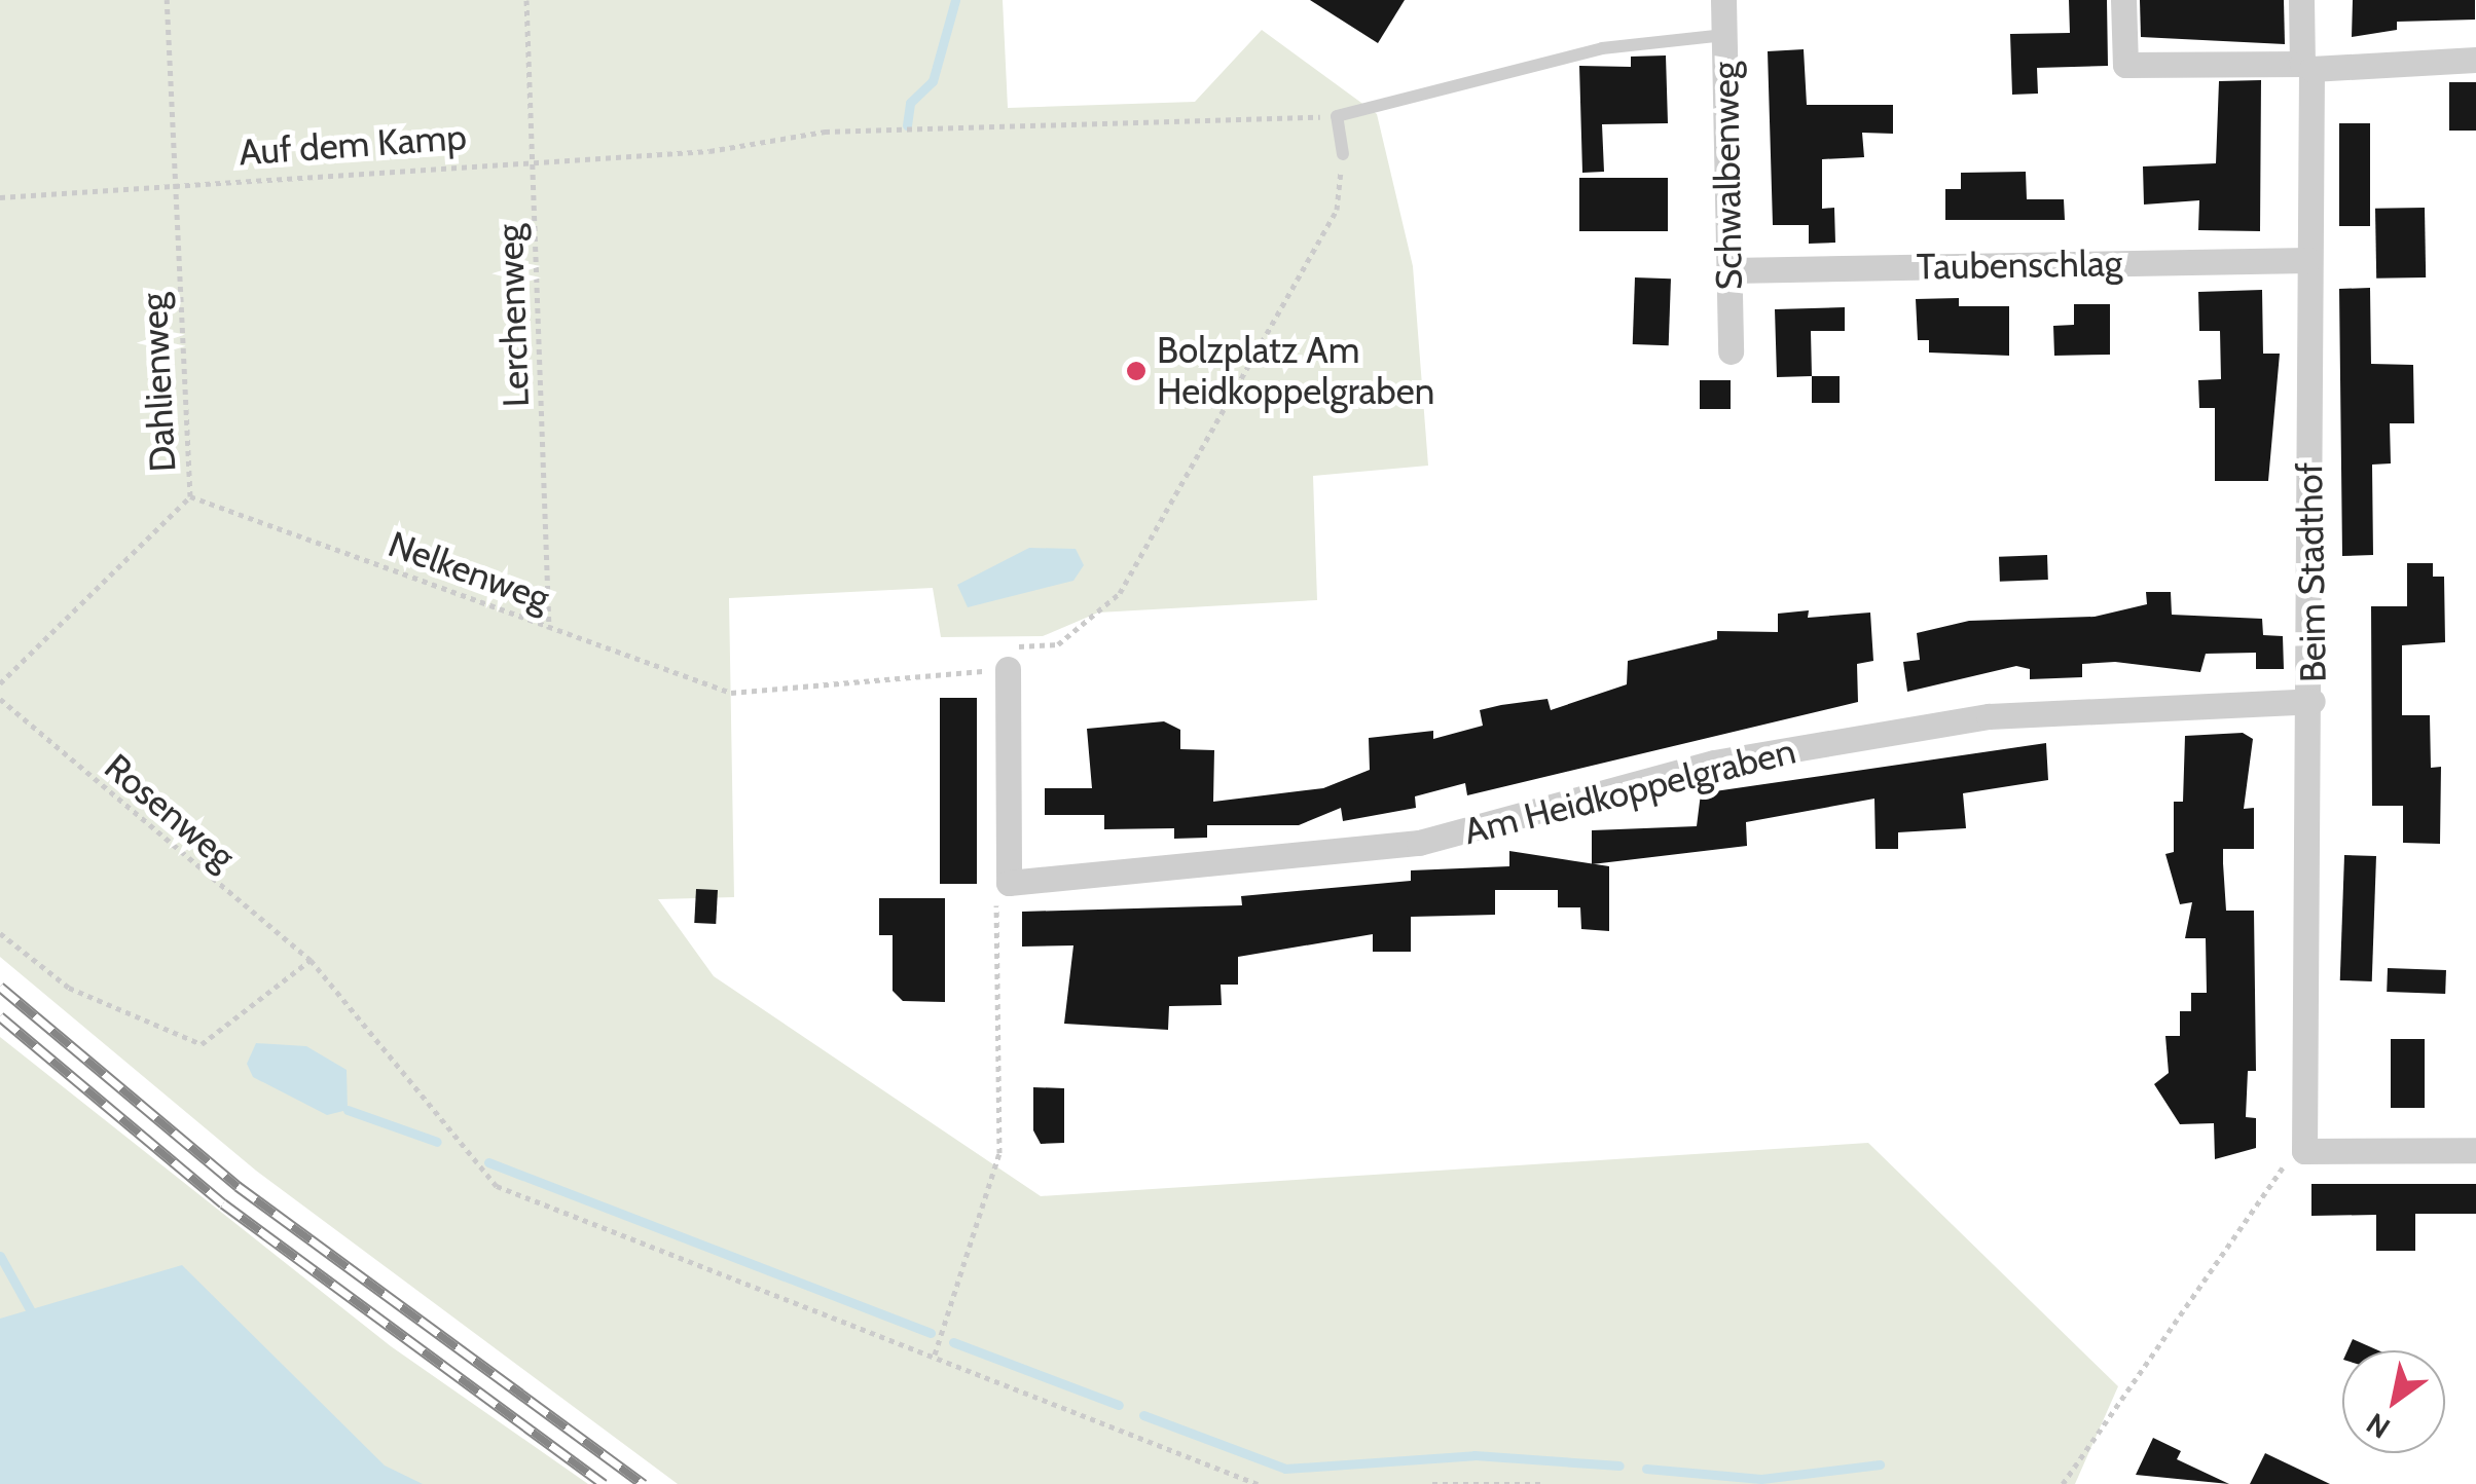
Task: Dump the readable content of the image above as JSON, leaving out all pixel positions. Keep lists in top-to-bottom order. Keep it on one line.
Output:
{"streets":{"street":["Schwalbenweg","Taubenschlag","Beim Stadthof","Am Heidkoppelgraben"],"path":["Auf dem Kamp","Lerchenweg","Dahlienweg","Nelkenweg","Rosenweg"]},"crossings":[["Auf dem Kamp","Lerchenweg"],["Auf dem Kamp","Dahlienweg"],["Schwalbenweg","Taubenschlag"],["Taubenschlag","Beim Stadthof"],["Lerchenweg","Nelkenweg"],["Dahlienweg","Nelkenweg"],["Beim Stadthof","Am Heidkoppelgraben"]],"places":["Bolzplatz Am Heidkoppelgraben"],"north":"bottom left"}
